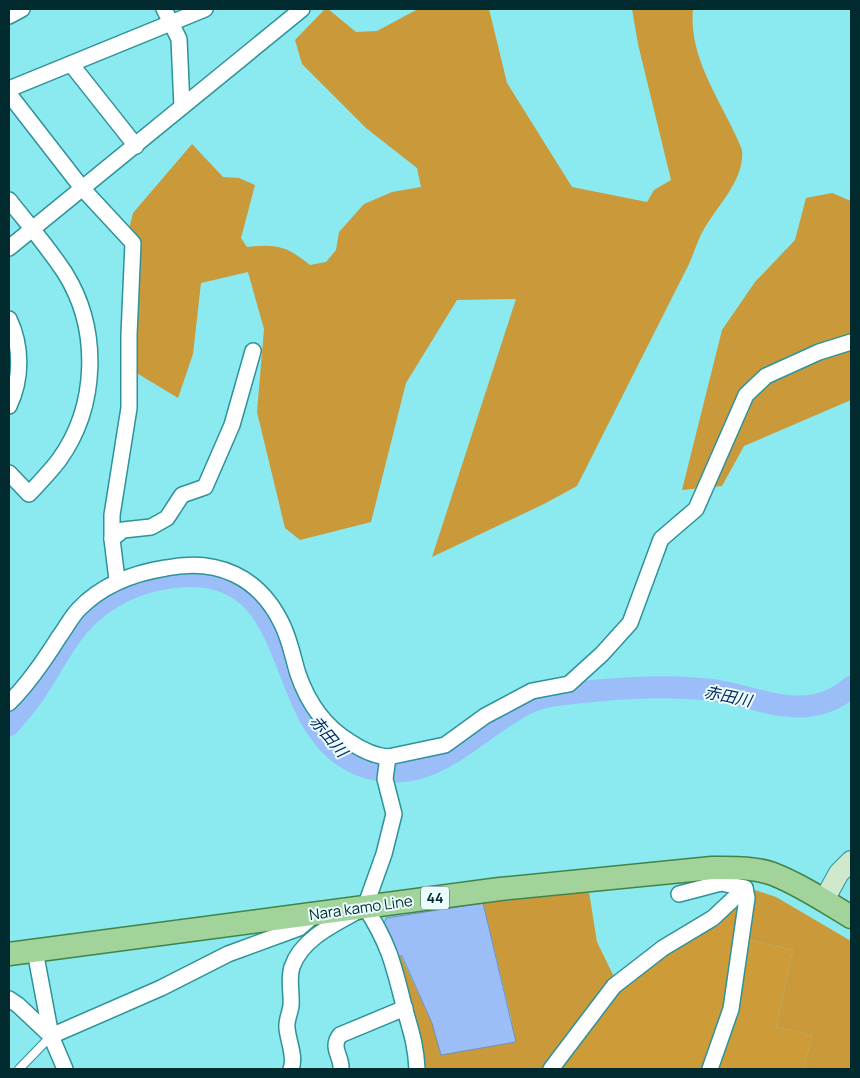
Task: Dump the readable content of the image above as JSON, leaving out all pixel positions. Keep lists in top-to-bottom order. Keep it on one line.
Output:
{"streets":{"main road":["44","Nara kamo Line"]},"water":["赤田川"]}
